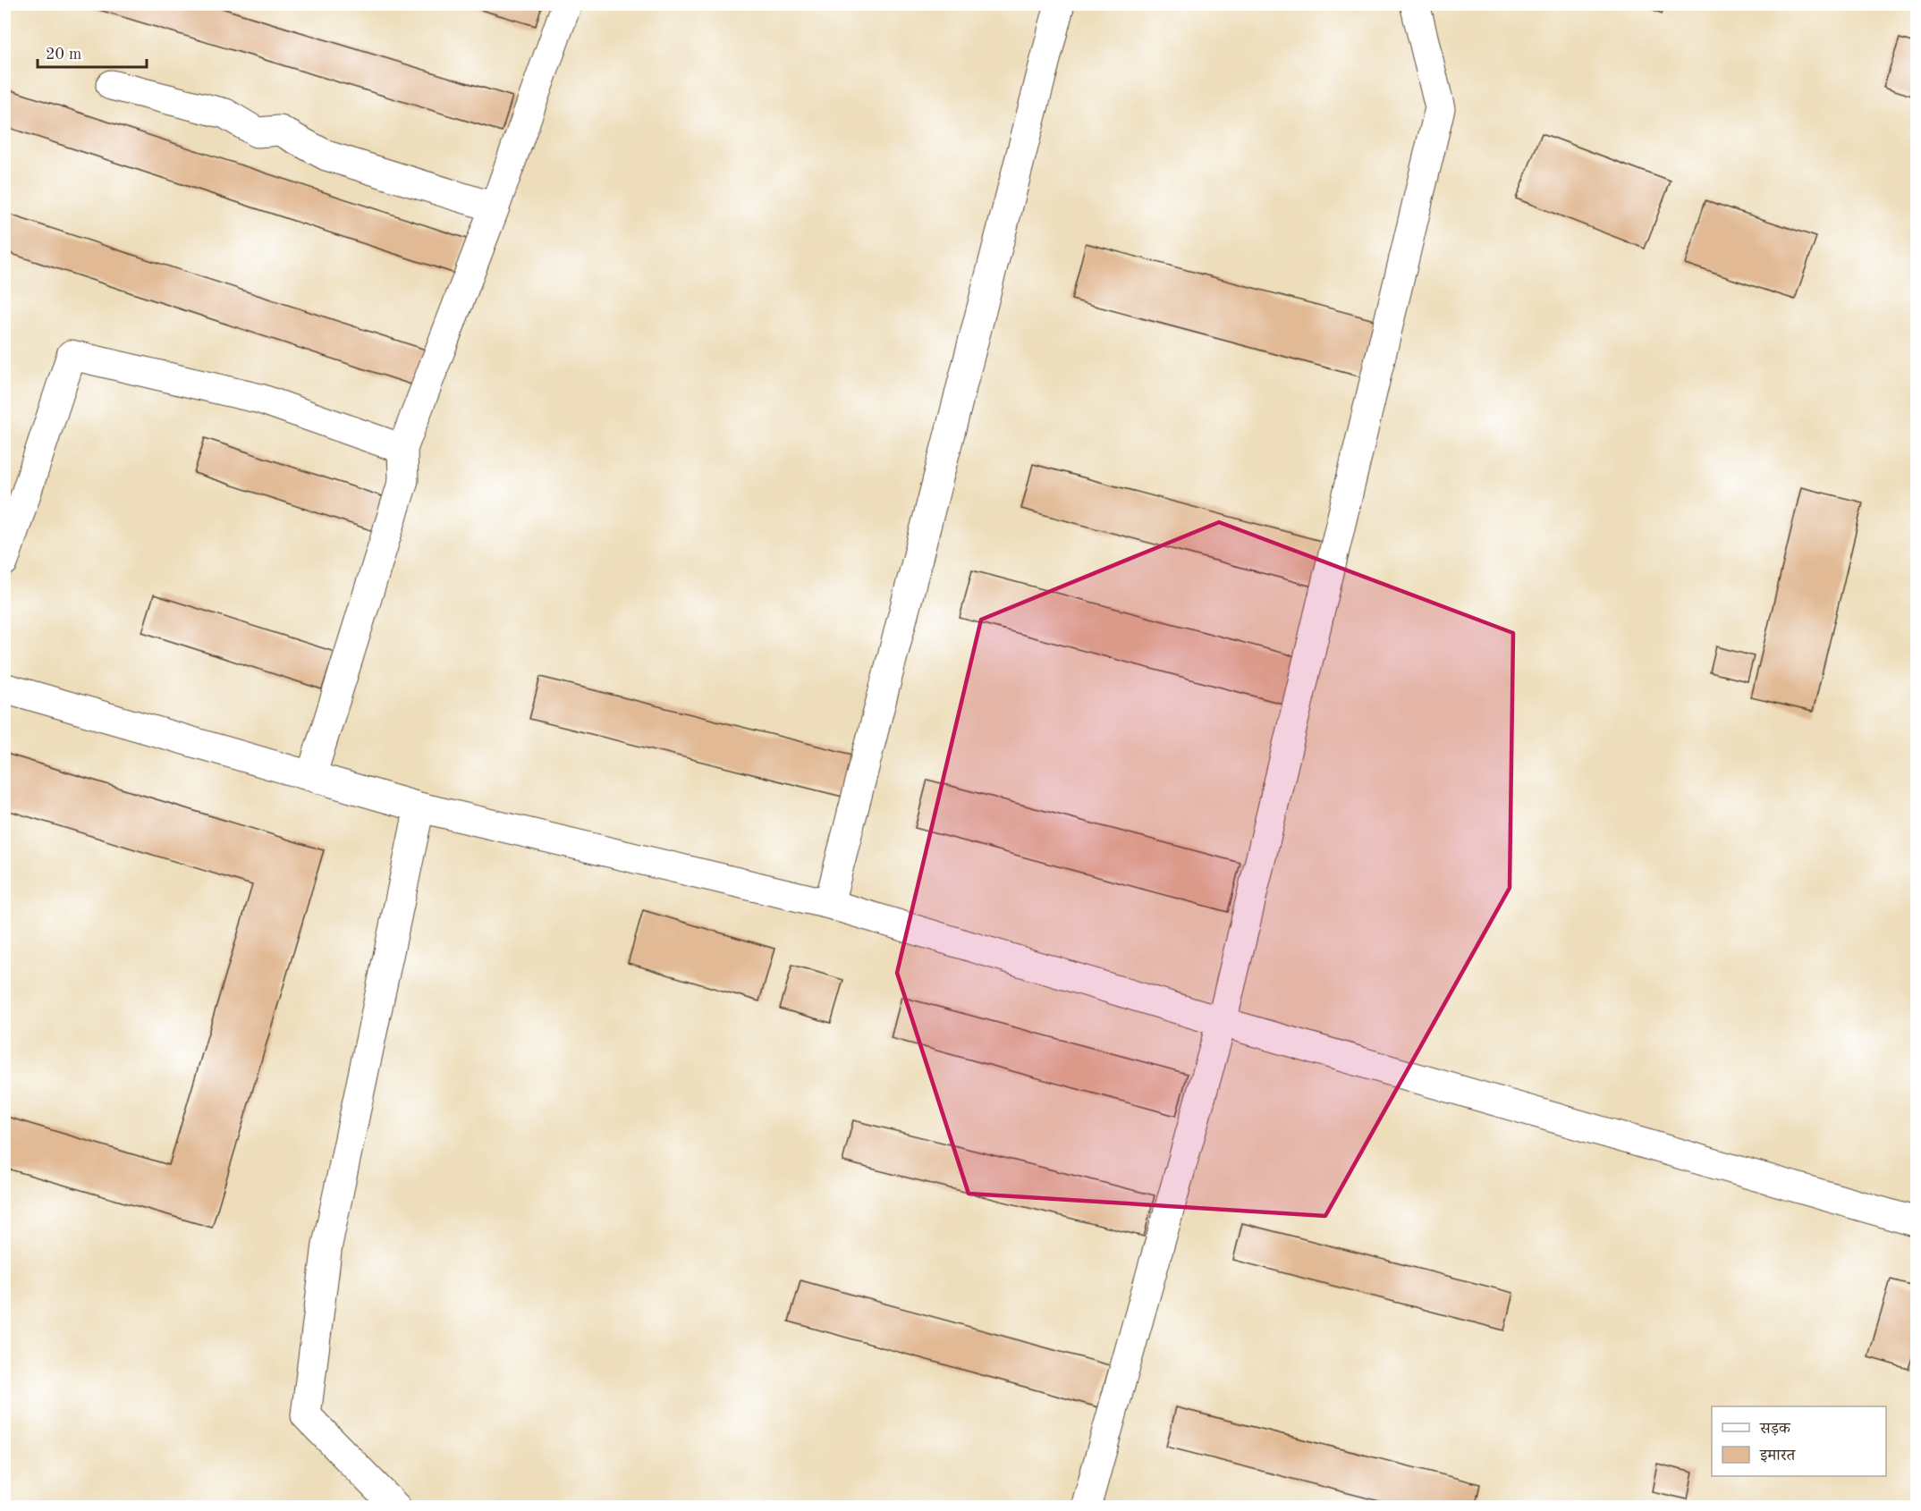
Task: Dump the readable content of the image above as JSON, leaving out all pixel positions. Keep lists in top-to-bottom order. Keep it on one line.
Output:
{"legend":["सड़क","इमारत"],"scale_bar":"20 m"}
